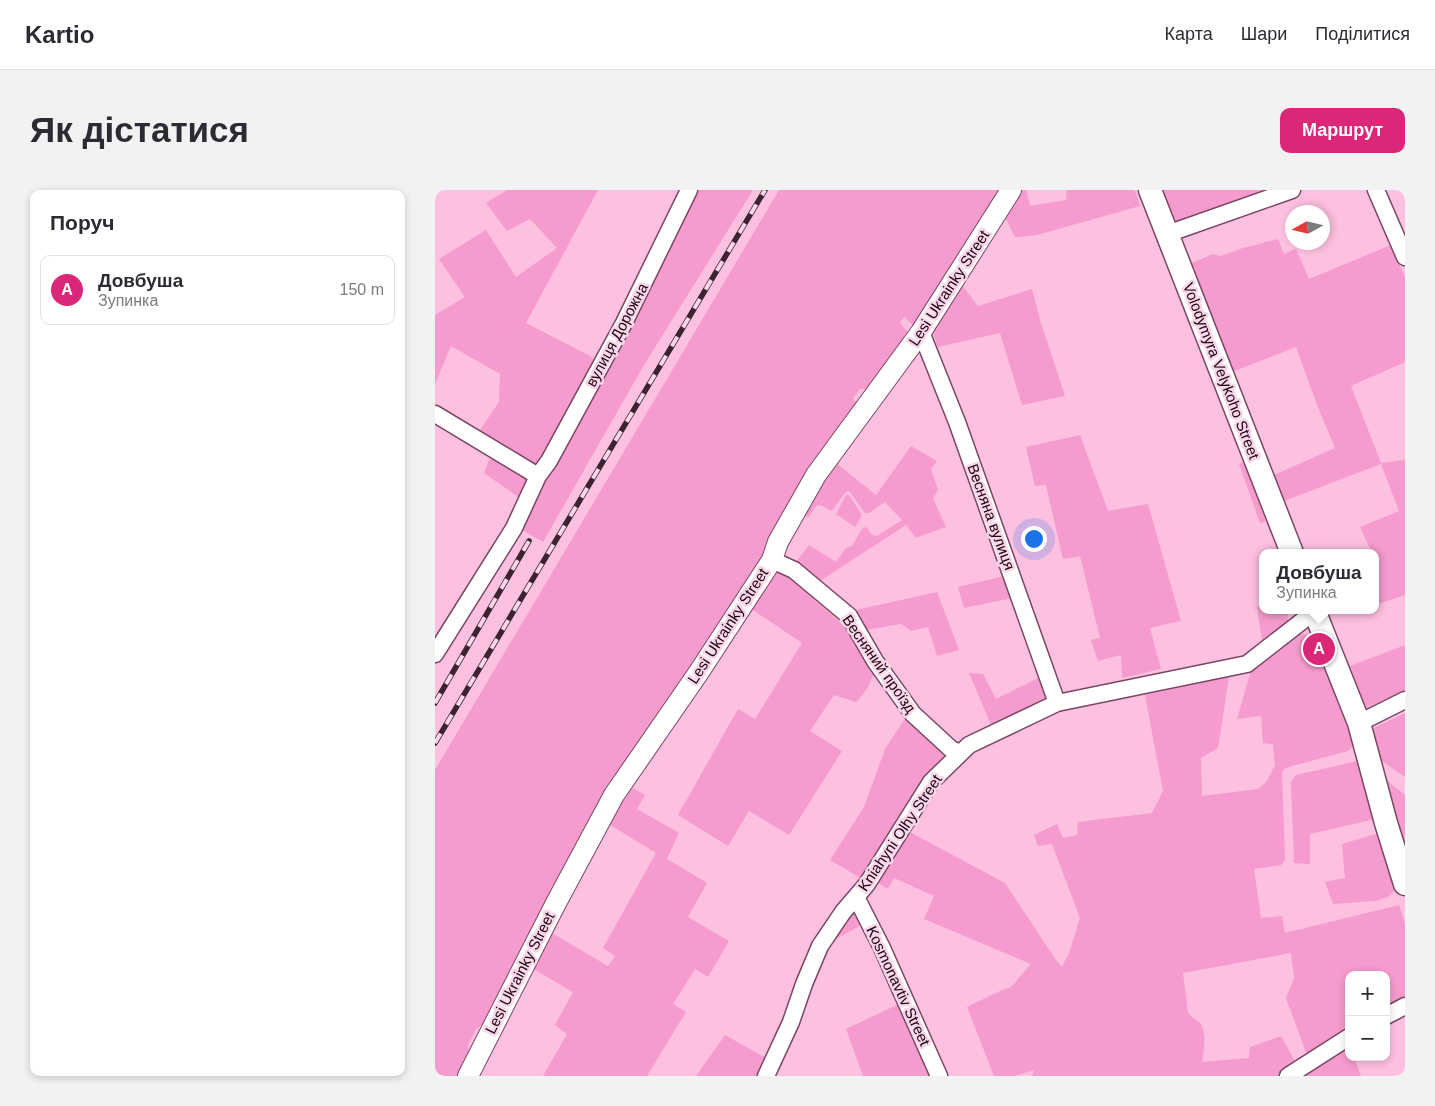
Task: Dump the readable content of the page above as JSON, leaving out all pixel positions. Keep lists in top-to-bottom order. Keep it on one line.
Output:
{"streets":{"main road":["Volodymyra Velykoho Street"],"street":["Lesi Ukrainky Street","вулиця Дорожна","Весняна вулиця","Весняний проїзд","Kniahyni Olhy Street","Kosmonavtiv Street"]},"crossings":[["Lesi Ukrainky Street","Весняна вулиця"],["Lesi Ukrainky Street","Весняний проїзд"],["Весняна вулиця","Kniahyni Olhy Street"],["Весняний проїзд","Kniahyni Olhy Street"],["Kniahyni Olhy Street","Kosmonavtiv Street"]],"north":"left","page":{"header":"Kartio","nav":["Карта","Шари","Поділитися"],"buttons":"Маршрут","title":"Як дістатися","heading":"Поруч","list":[{"mark":"A","name":"Довбуша","note":"Зупинка","value":"150 m"}],"popup":["Довбуша","Зупинка"],"pins":"A","map_buttons":["+","−"]}}
